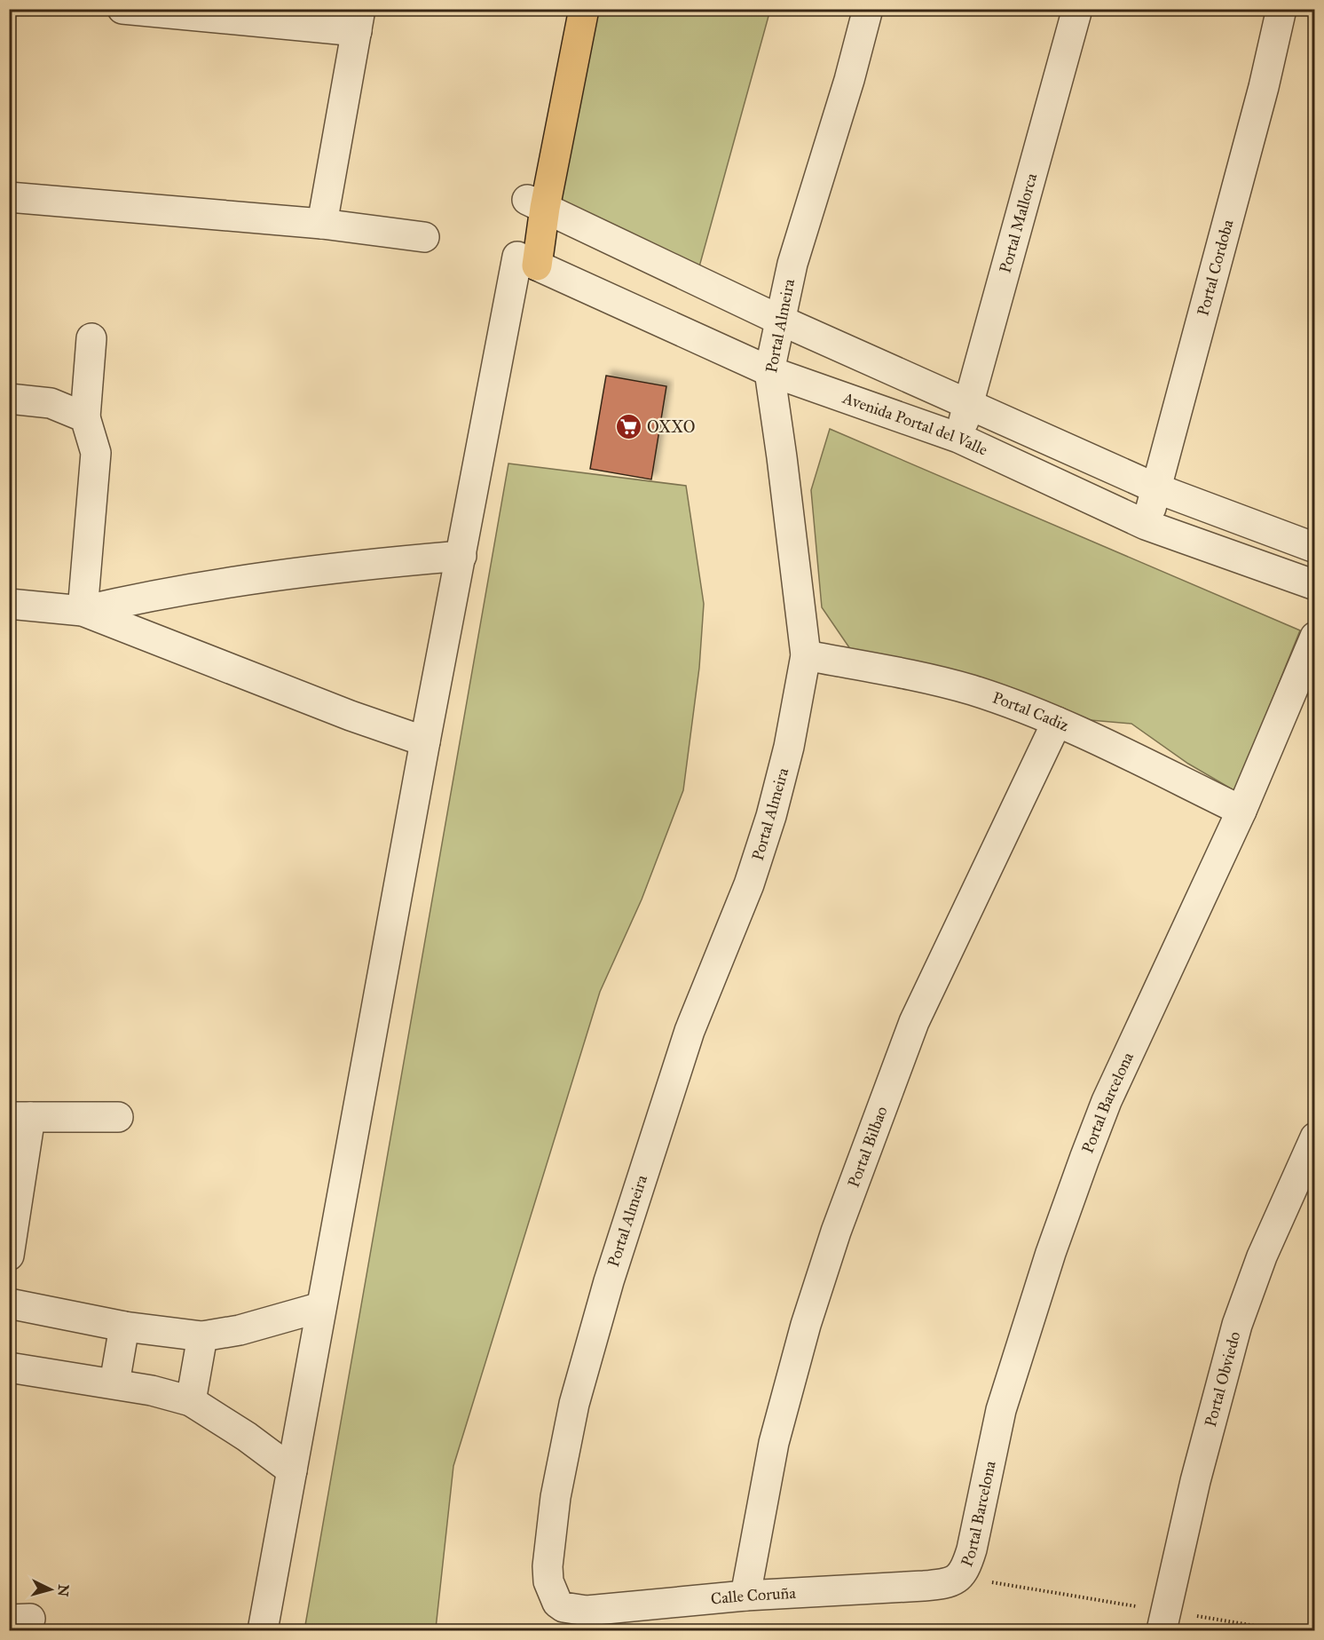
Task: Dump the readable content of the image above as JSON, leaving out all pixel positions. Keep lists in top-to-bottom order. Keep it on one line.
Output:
{"streets":{"street":["Portal Mallorca","Portal Cordoba","Portal Almeira","Avenida Portal del Valle","Portal Cadiz","Portal Barcelona","Portal Bilbao","Portal Obviedo","Calle Coruña"]},"crossings":[["Portal Mallorca","Avenida Portal del Valle"],["Portal Cordoba","Avenida Portal del Valle"],["Portal Almeira","Avenida Portal del Valle"],["Portal Almeira","Portal Cadiz"],["Portal Almeira","Calle Coruña"],["Portal Cadiz","Portal Barcelona"],["Portal Cadiz","Portal Bilbao"],["Portal Barcelona","Calle Coruña"],["Portal Bilbao","Calle Coruña"]],"places":{"supermarket":["OXXO"]},"north":"right"}
